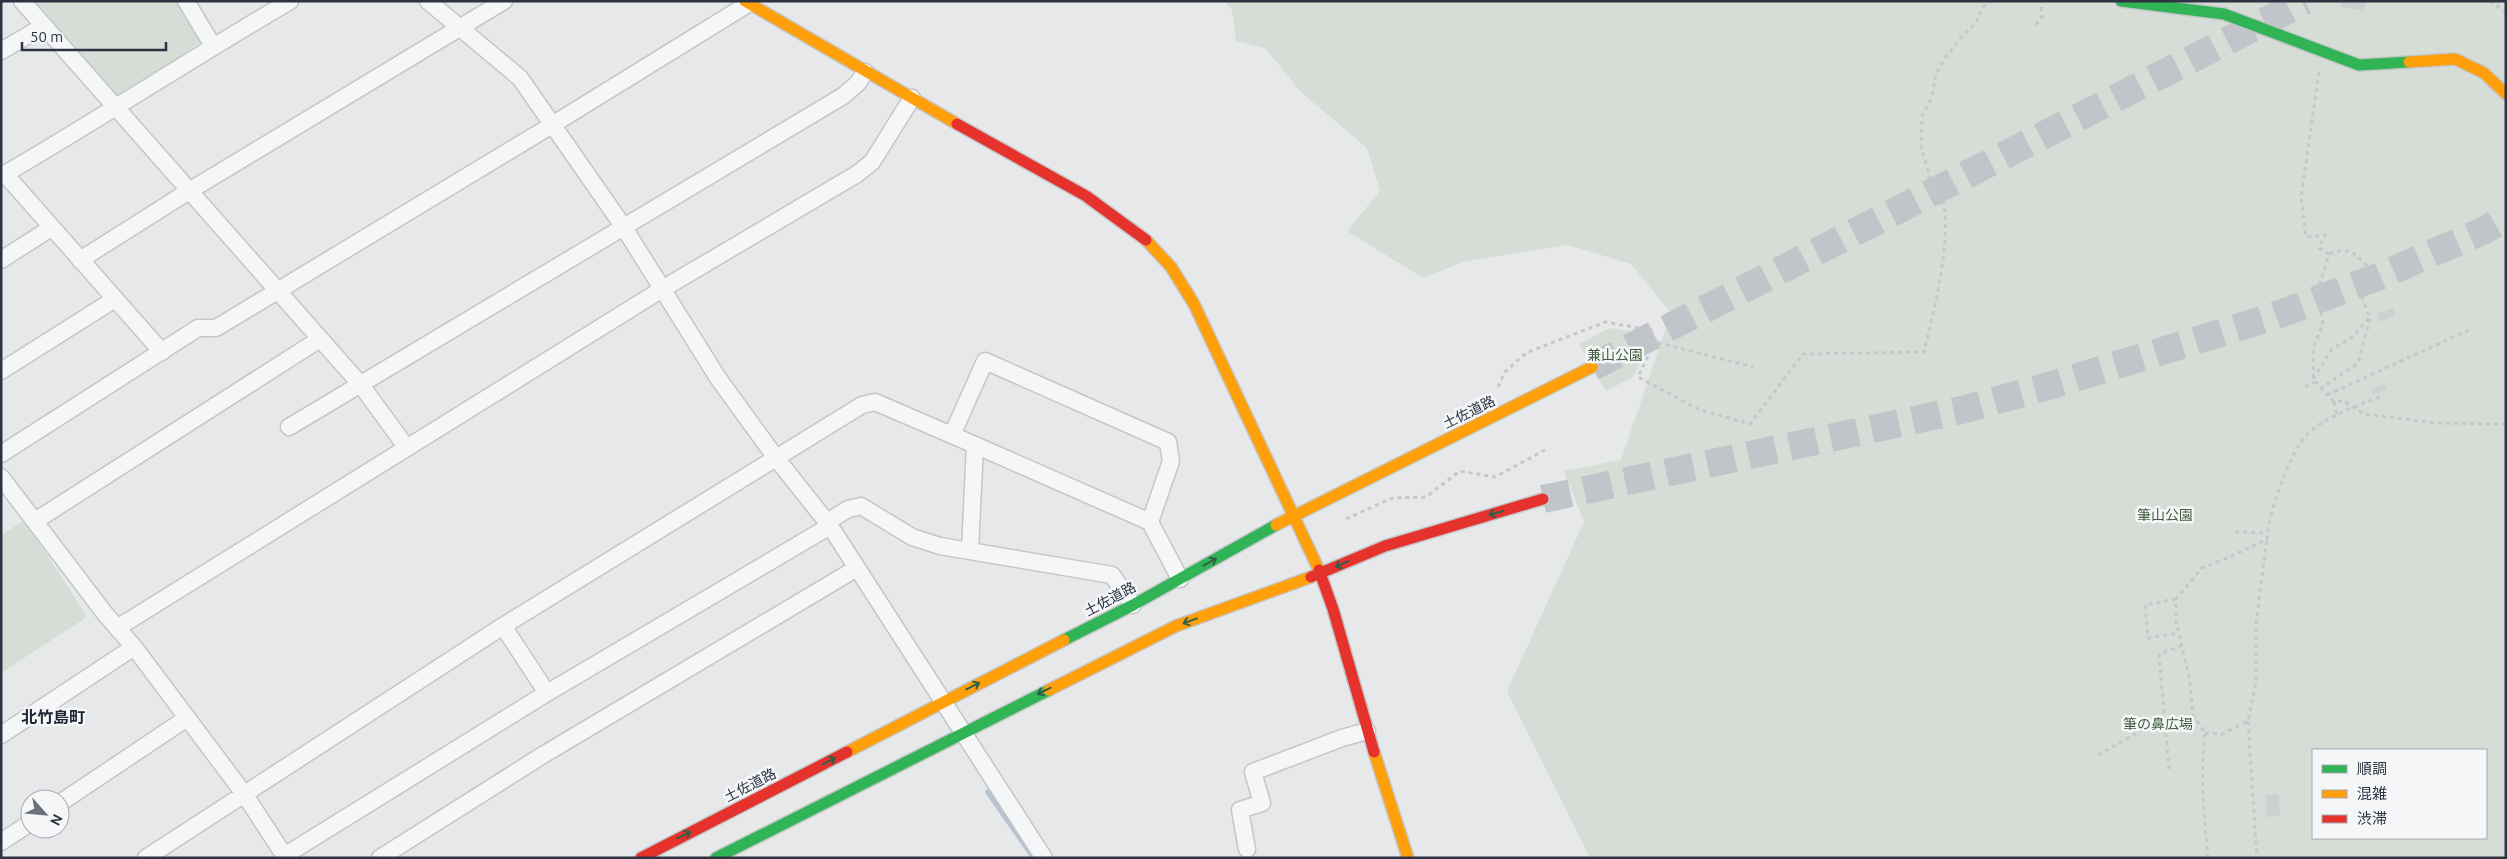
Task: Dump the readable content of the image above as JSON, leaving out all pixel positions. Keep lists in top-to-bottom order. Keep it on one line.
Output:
{"streets":{"main road":["土佐道路"]},"districts":["北竹島町"],"parks":["兼山公園","筆山公園","筆の鼻広場"],"legend":["順調","混雑","渋滞"],"scale_bar":"50 m","north":"bottom right"}
